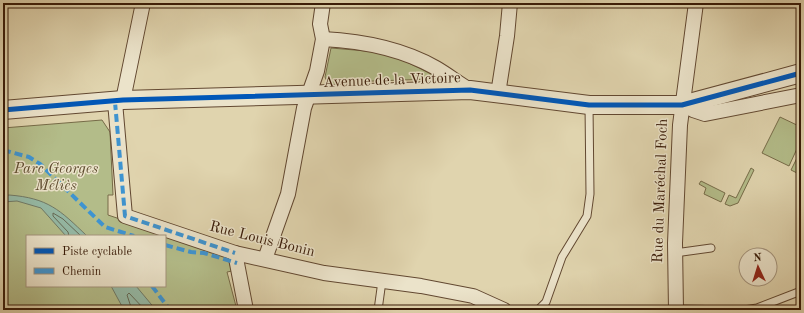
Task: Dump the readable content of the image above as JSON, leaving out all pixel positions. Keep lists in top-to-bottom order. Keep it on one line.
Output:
{"streets":{"street":["Avenue de la Victoire","Rue du Maréchal Foch","Rue Louis Bonin"]},"crossings":[["Avenue de la Victoire","Rue du Maréchal Foch"],["Avenue de la Victoire","Rue Louis Bonin"]],"parks":["Parc Georges Méliès"],"legend":["Piste cyclable","Chemin"],"north":"top"}
